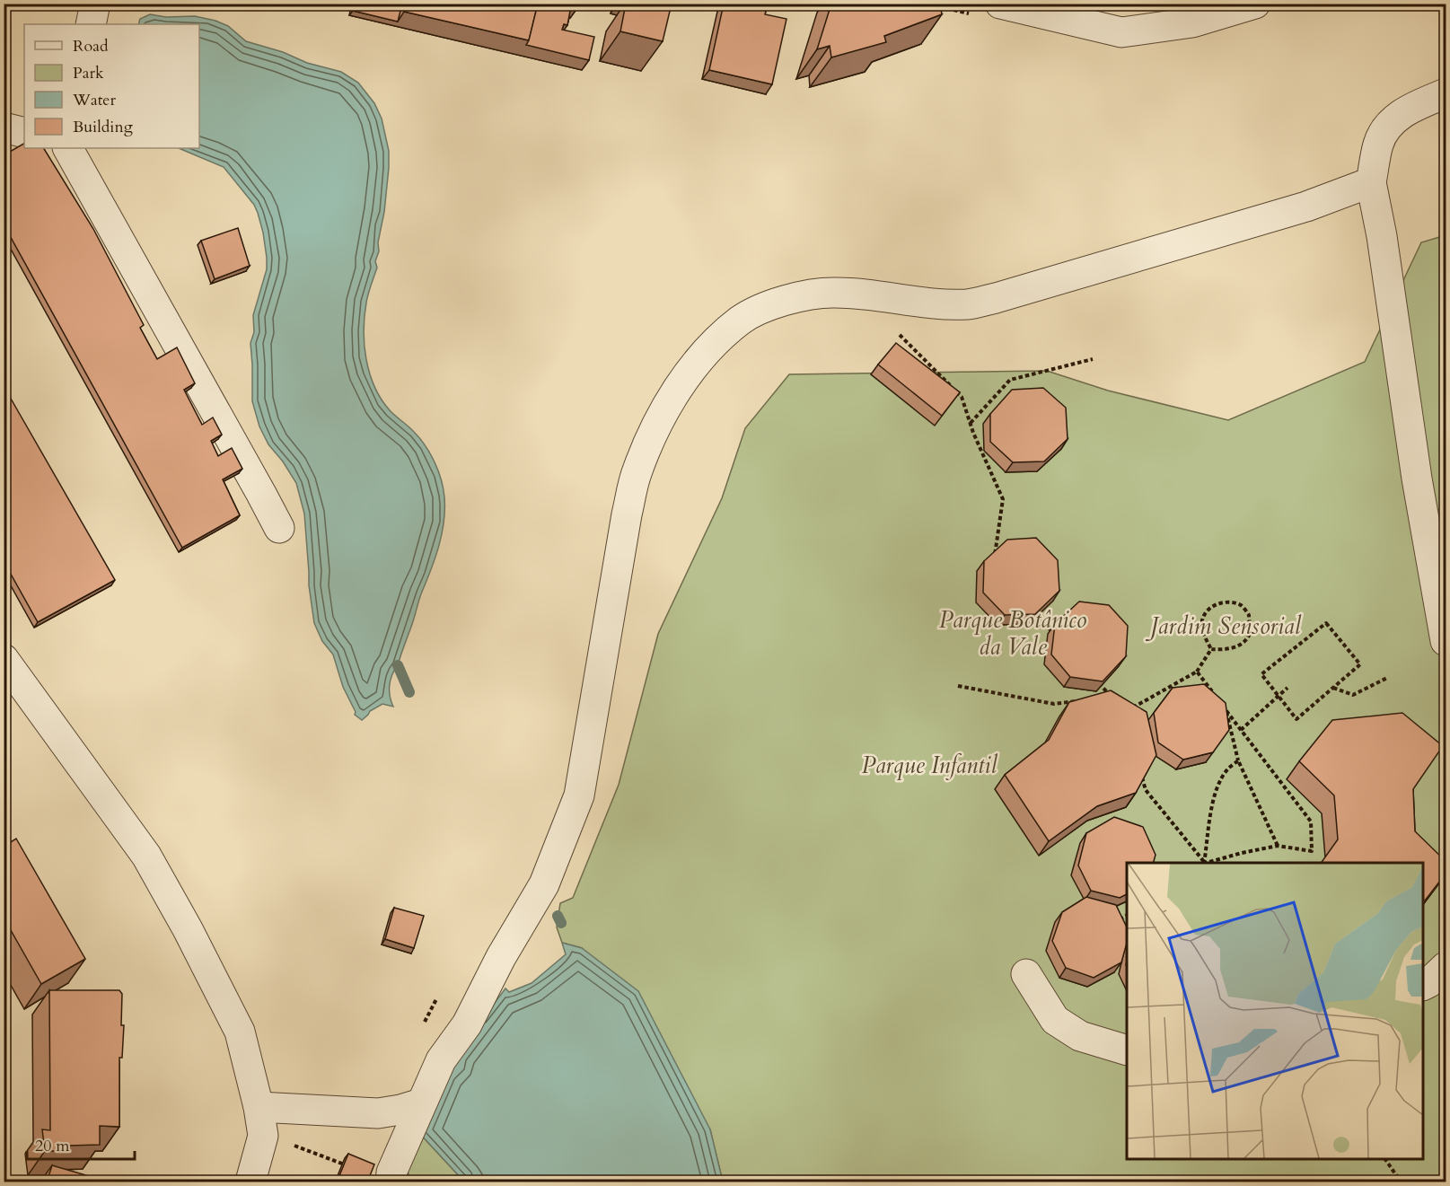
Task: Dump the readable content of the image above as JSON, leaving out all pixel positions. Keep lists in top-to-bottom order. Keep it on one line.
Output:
{"parks":["Parque Botânico da Vale","Jardim Sensorial","Parque Infantil"],"legend":["Road","Park","Water","Building"],"scale_bar":"20 m"}
